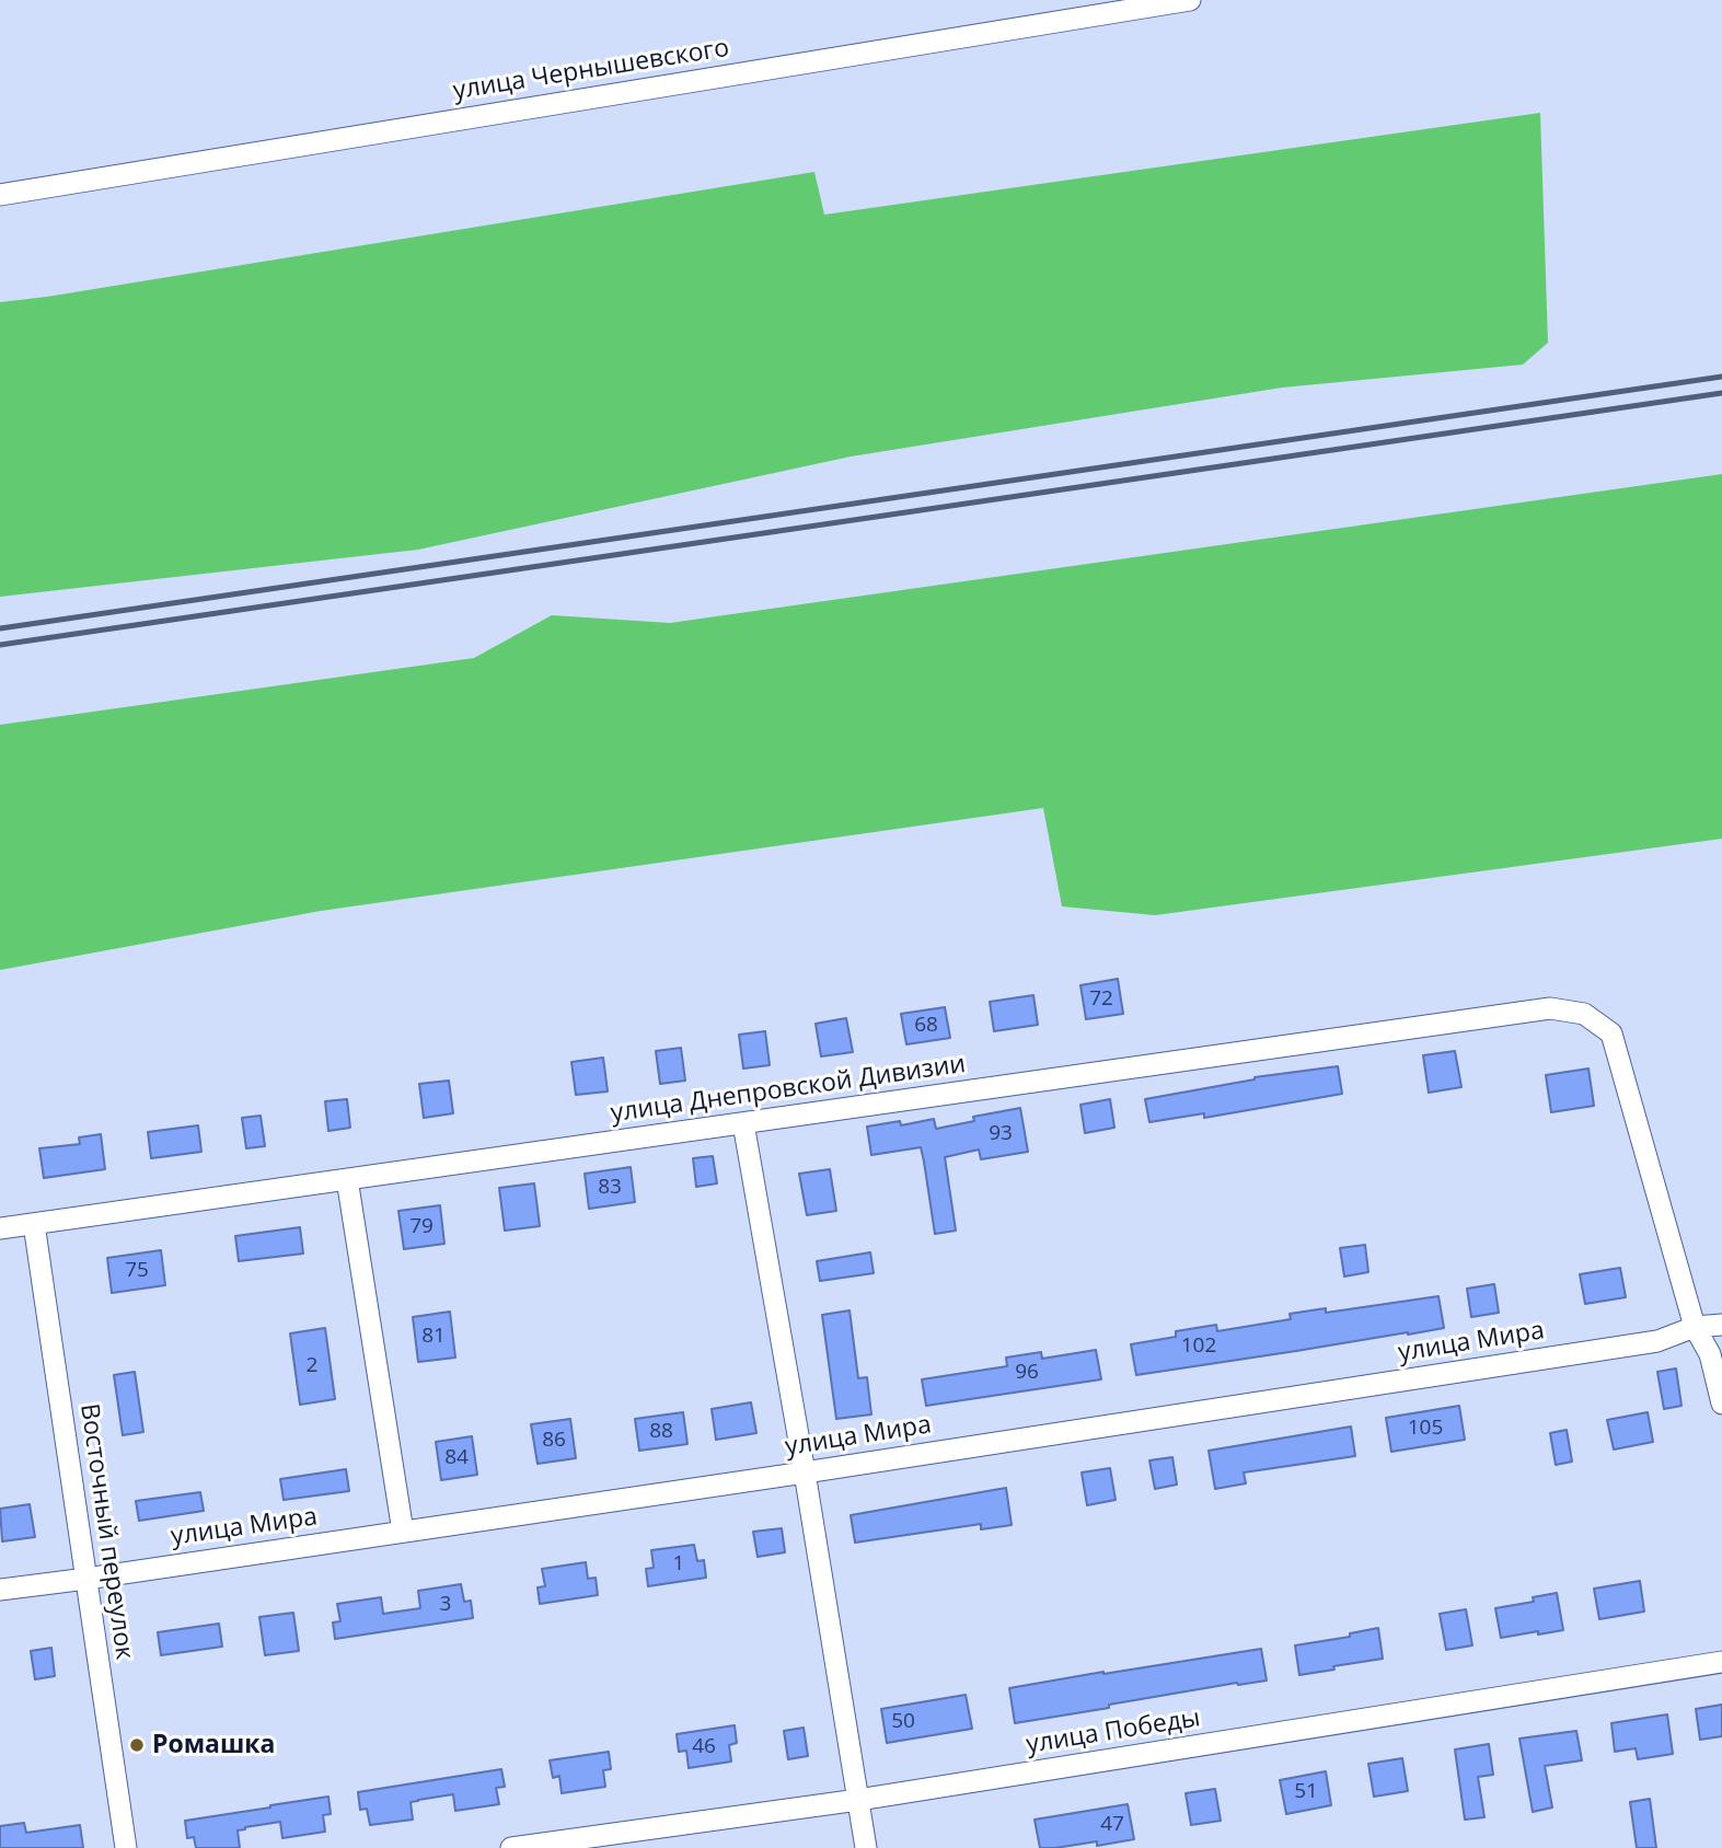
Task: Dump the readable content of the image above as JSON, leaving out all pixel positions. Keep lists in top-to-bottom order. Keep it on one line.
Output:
{"streets":{"street":["улица Чернышевского","улица Днепровской Дивизии","улица Мира","Восточный переулок","улица Победы"]},"crossings":[["улица Днепровской Дивизии","улица Мира"],["улица Днепровской Дивизии","Восточный переулок"],["улица Мира","Восточный переулок"]],"places":["Ромашка"],"house_numbers":["72","68","93","83","79","75","81","102","2","96","105","88","86","84","1","3","50","46","51","47"]}
